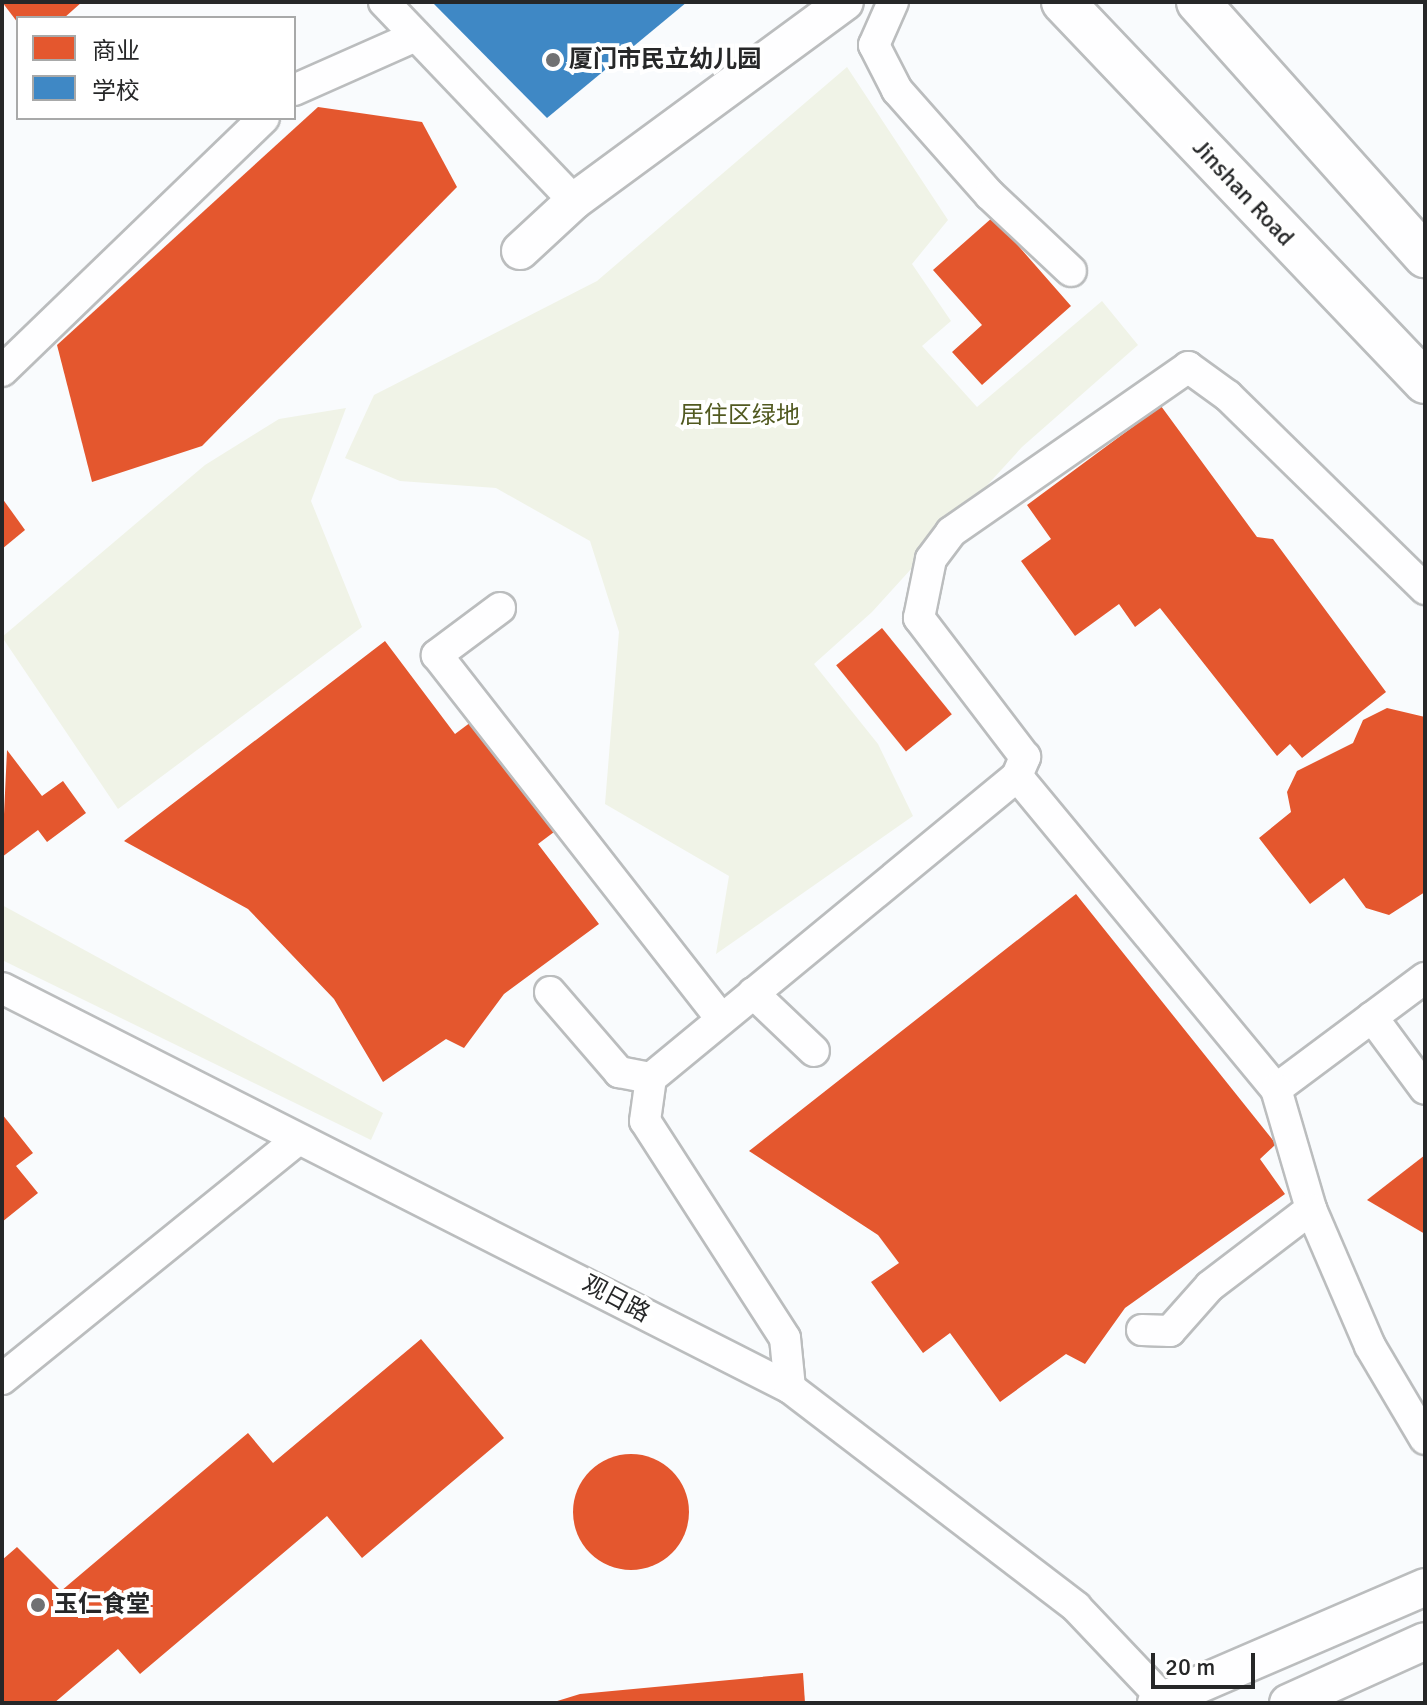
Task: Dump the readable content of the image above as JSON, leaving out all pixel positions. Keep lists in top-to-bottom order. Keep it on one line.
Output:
{"streets":{"main road":["Jinshan Road"],"street":["观日路"]},"parks":["居住区绿地"],"places":["厦门市民立幼儿园","玉仁食堂"],"legend":["商业","学校"],"scale_bar":"20 m"}
